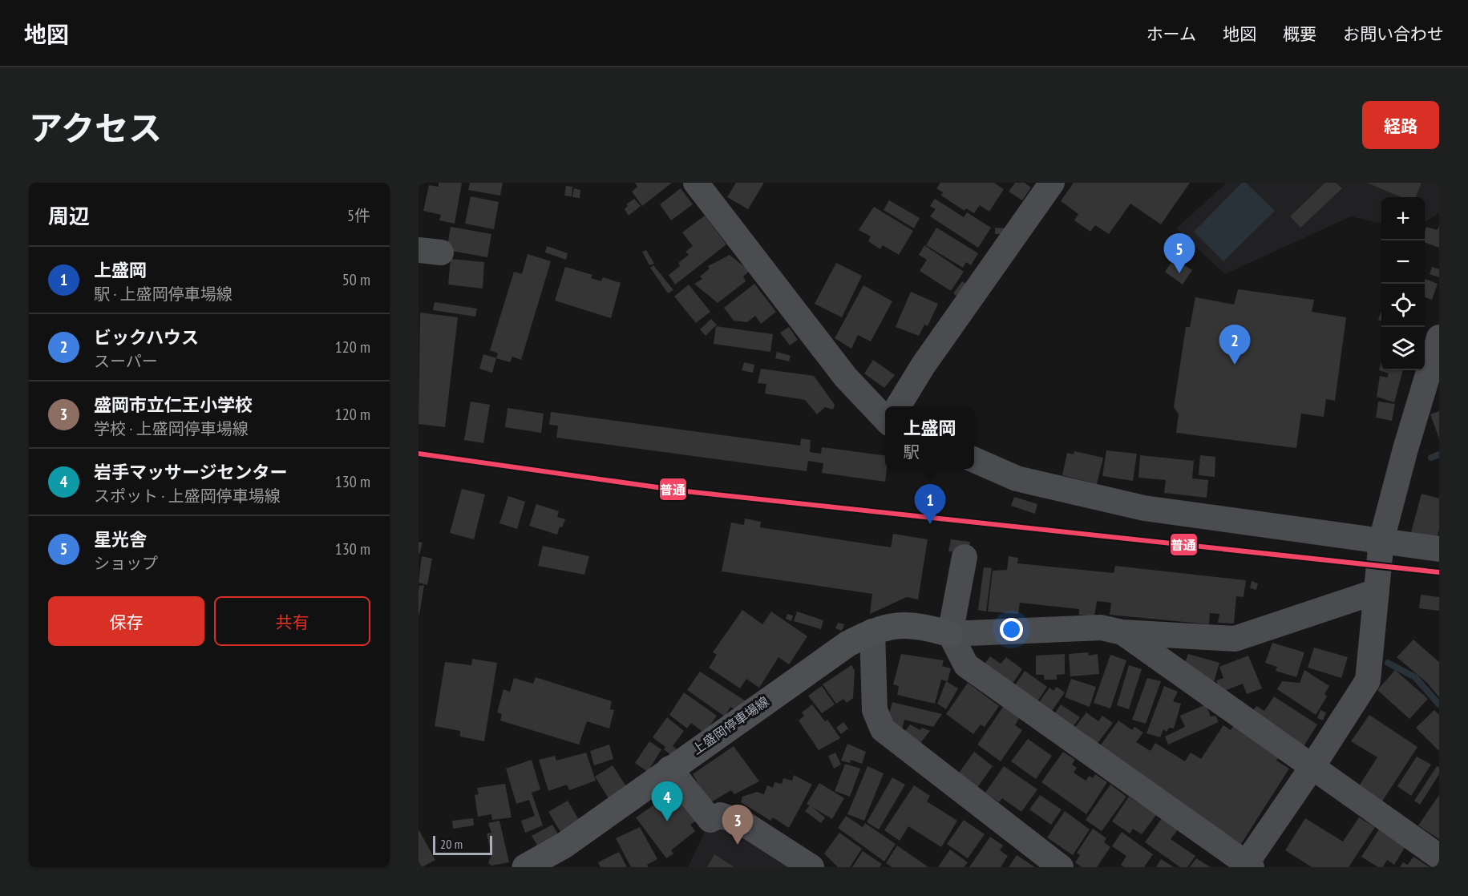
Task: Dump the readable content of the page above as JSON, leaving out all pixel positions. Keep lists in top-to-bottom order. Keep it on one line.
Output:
{"streets":{"main road":["上盛岡停車場線"]},"lines":["transit line 普通"],"scale_bar":"20 m","page":{"header":"地図","nav":["ホーム","地図","概要","お問い合わせ"],"title":"アクセス","buttons":["経路",["保存","共有"]],"heading":["周辺","5件"],"map_buttons":["+","−"],"pins":["5","2","1","4","3"],"list":[{"mark":"1","name":"上盛岡","note":"駅 · 上盛岡停車場線","value":"50 m"},{"mark":"2","name":"ビックハウス","note":"スーパー","value":"120 m"},{"mark":"3","name":"盛岡市立仁王小学校","note":"学校 · 上盛岡停車場線","value":"120 m"},{"mark":"4","name":"岩手マッサージセンター","note":"スポット · 上盛岡停車場線","value":"130 m"},{"mark":"5","name":"星光舎","note":"ショップ","value":"130 m"}],"popup":["上盛岡","駅"],"scale":"20 m"}}
